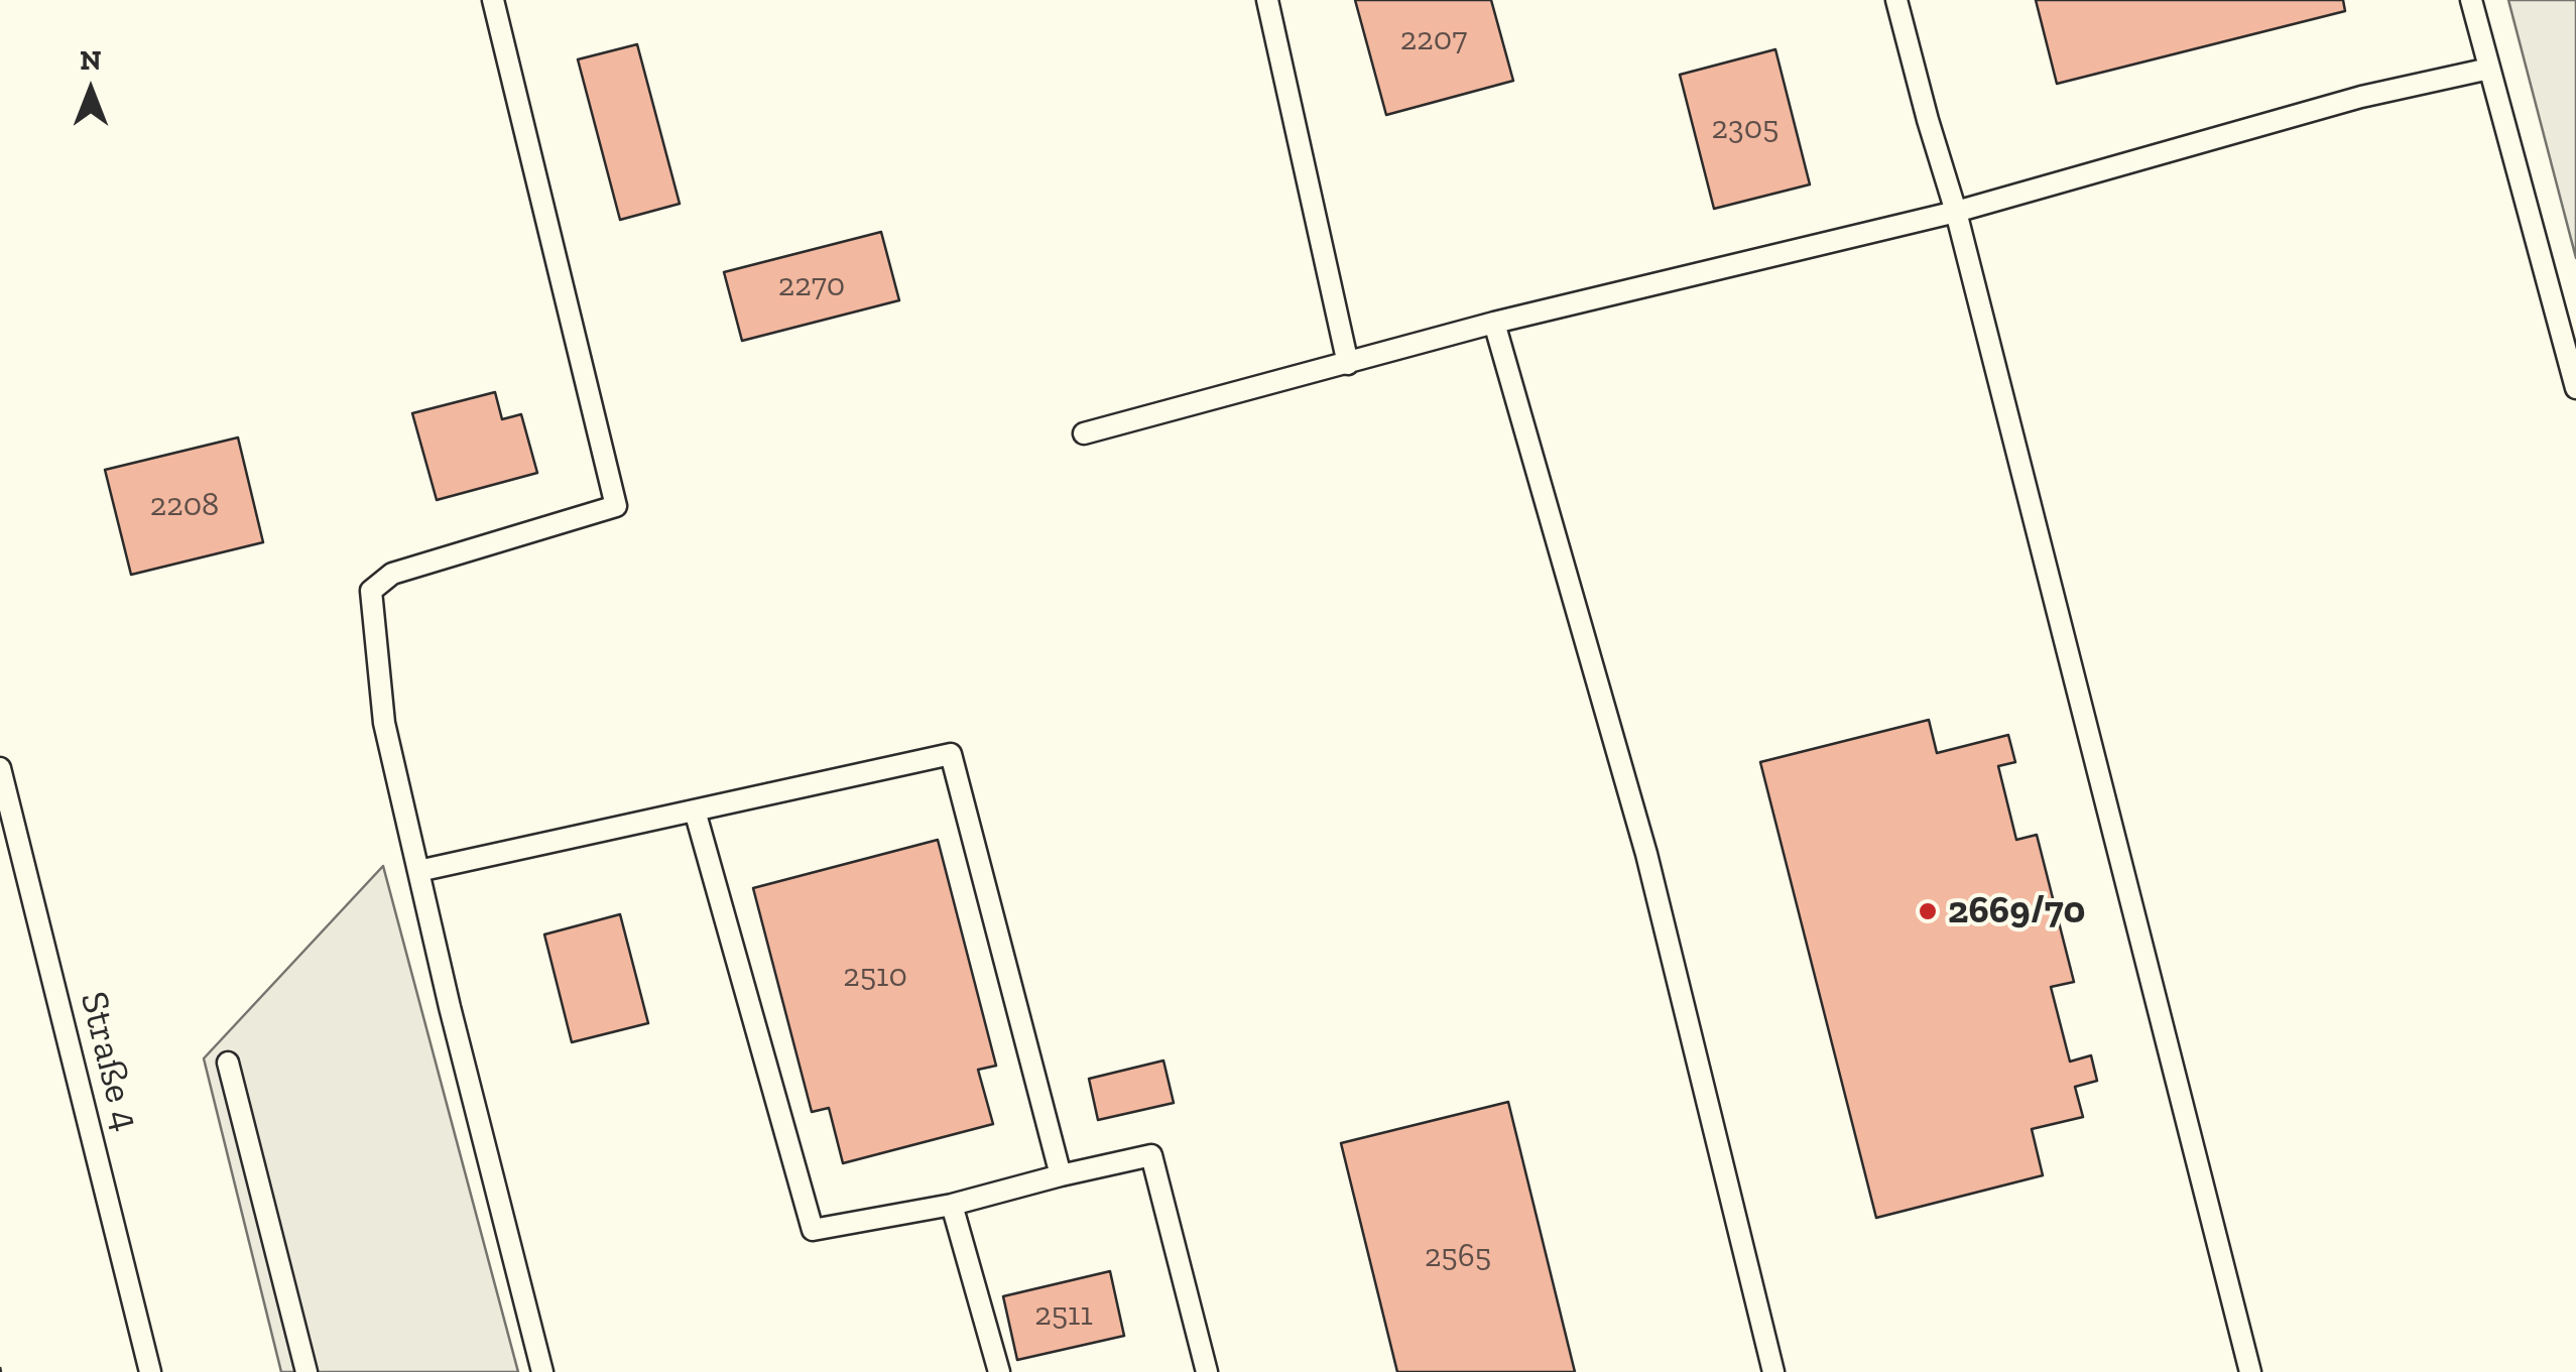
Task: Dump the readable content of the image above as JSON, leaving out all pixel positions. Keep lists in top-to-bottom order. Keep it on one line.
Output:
{"streets":{"lane":["Straße 4"]},"places":["2669/70"],"house_numbers":["2207","2305","2270","2208","2510","2565","2511"],"north":"top"}
